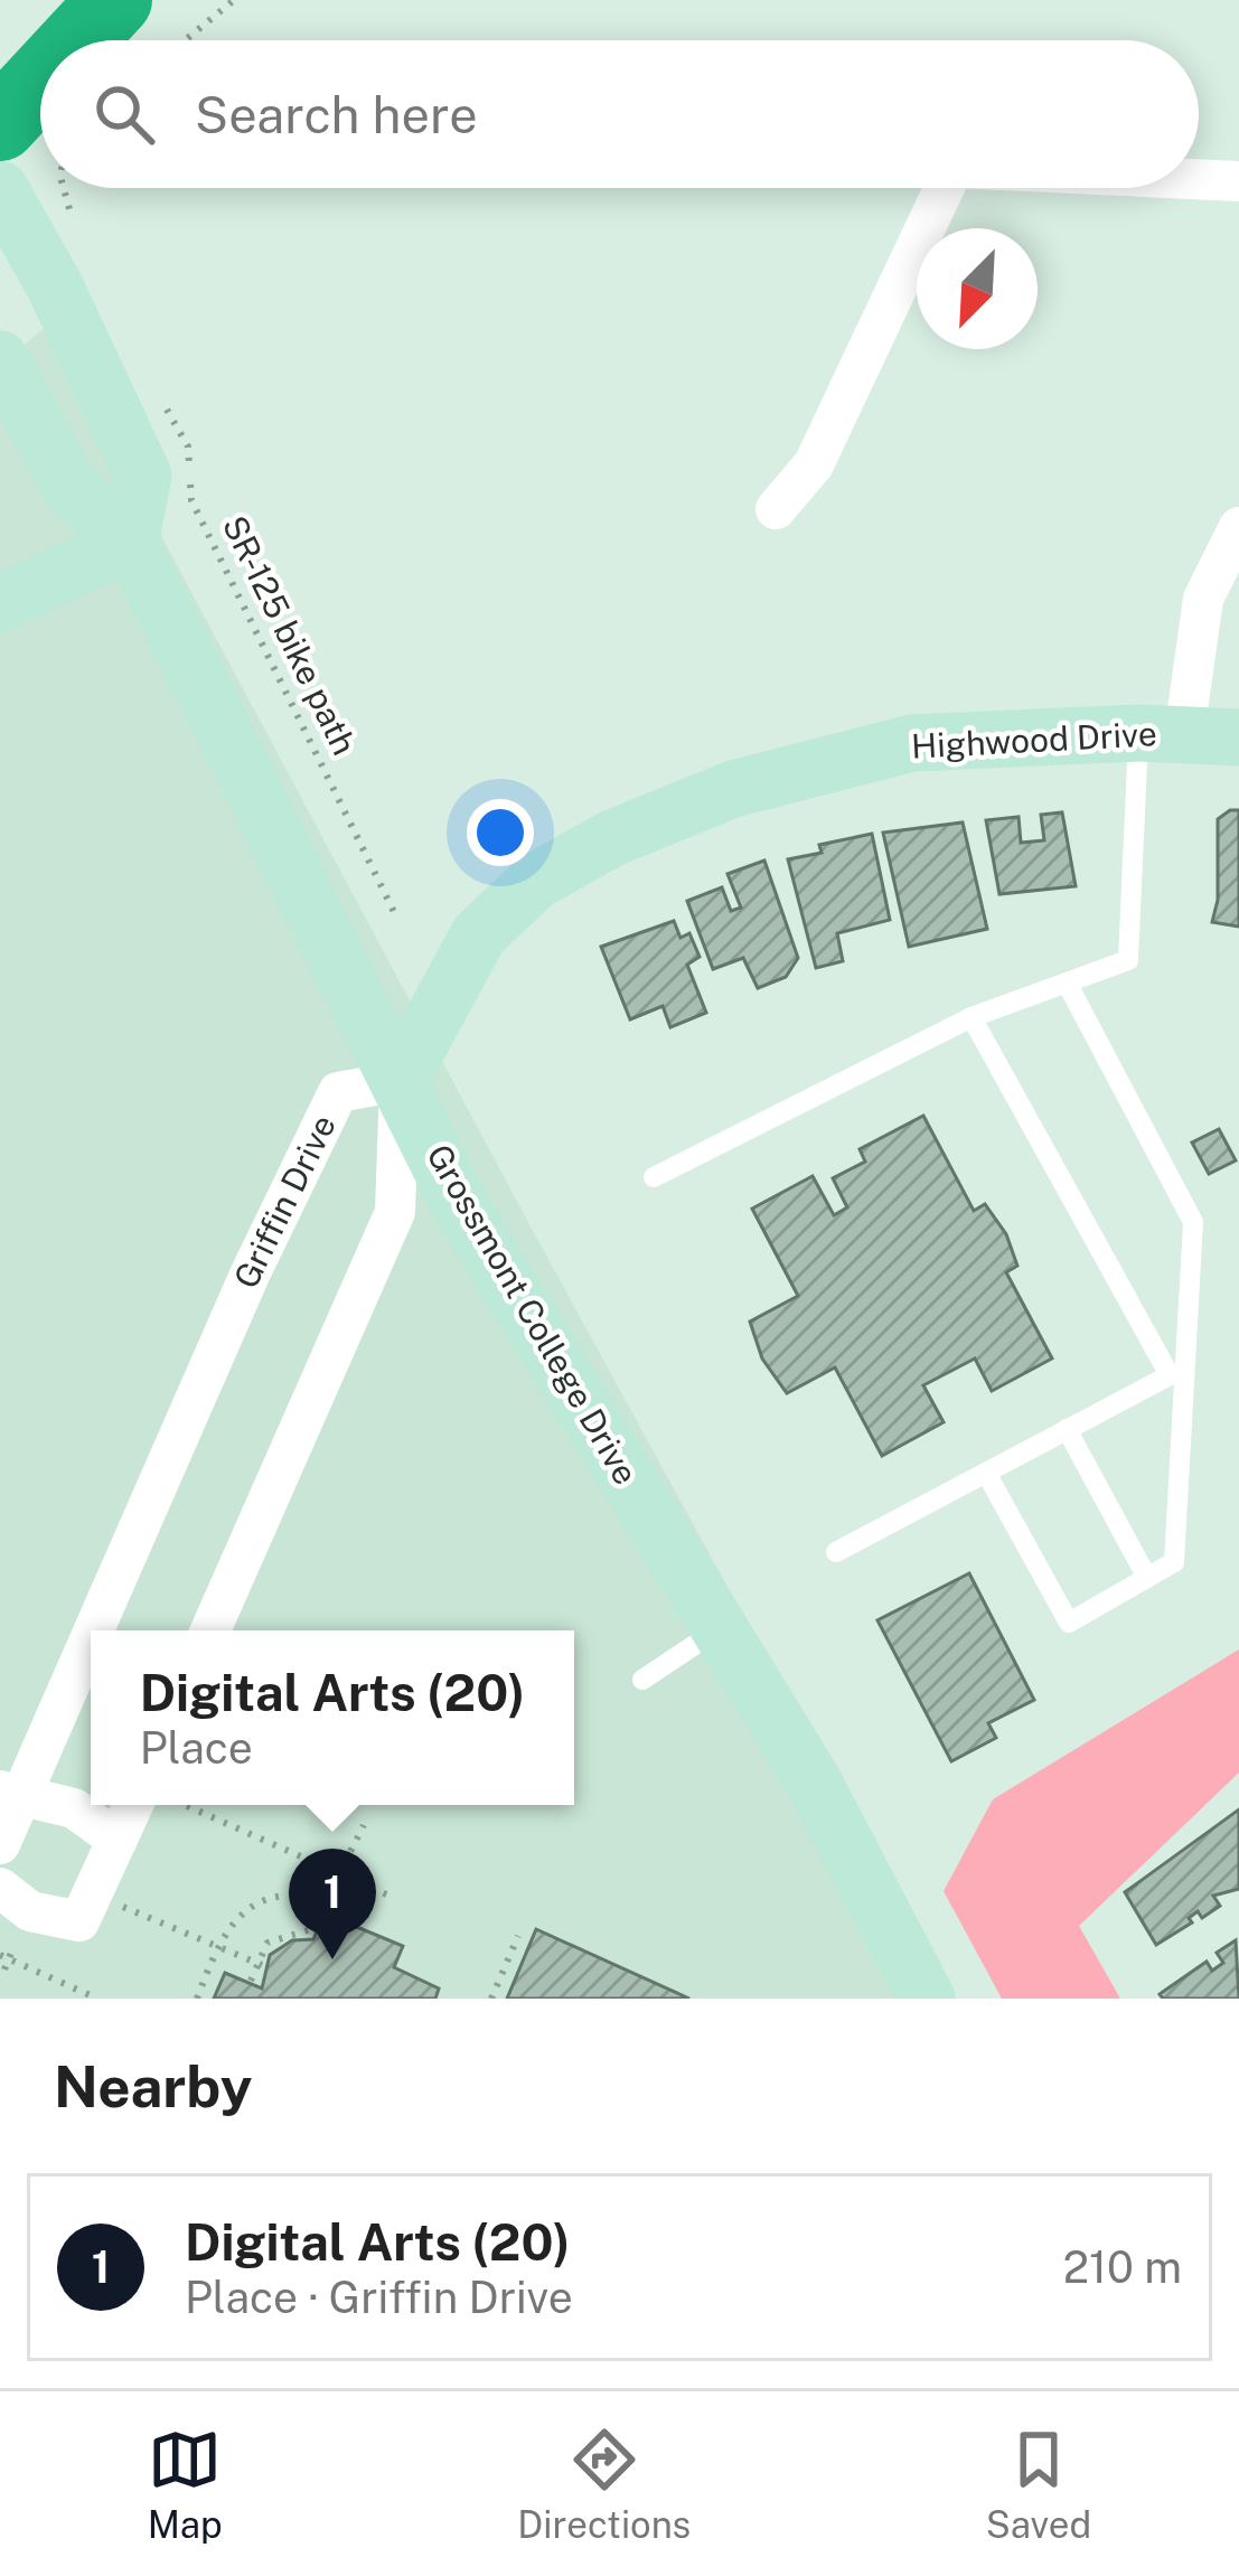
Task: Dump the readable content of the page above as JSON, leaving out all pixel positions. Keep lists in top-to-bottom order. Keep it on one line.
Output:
{"streets":{"main road":["Highwood Drive","Grossmont College Drive"],"street":["Griffin Drive"],"path":["SR-125 bike path"]},"crossings":[["Highwood Drive","Griffin Drive"],["Highwood Drive","Grossmont College Drive"],["Griffin Drive","Grossmont College Drive"]],"north":"bottom left","page":{"search":"Search here","popup":["Digital Arts (20)","Place"],"pins":"1","heading":"Nearby","list":[{"mark":"1","name":"Digital Arts (20)","note":"Place · Griffin Drive","value":"210 m"}],"nav":["Map","Directions","Saved"]}}
